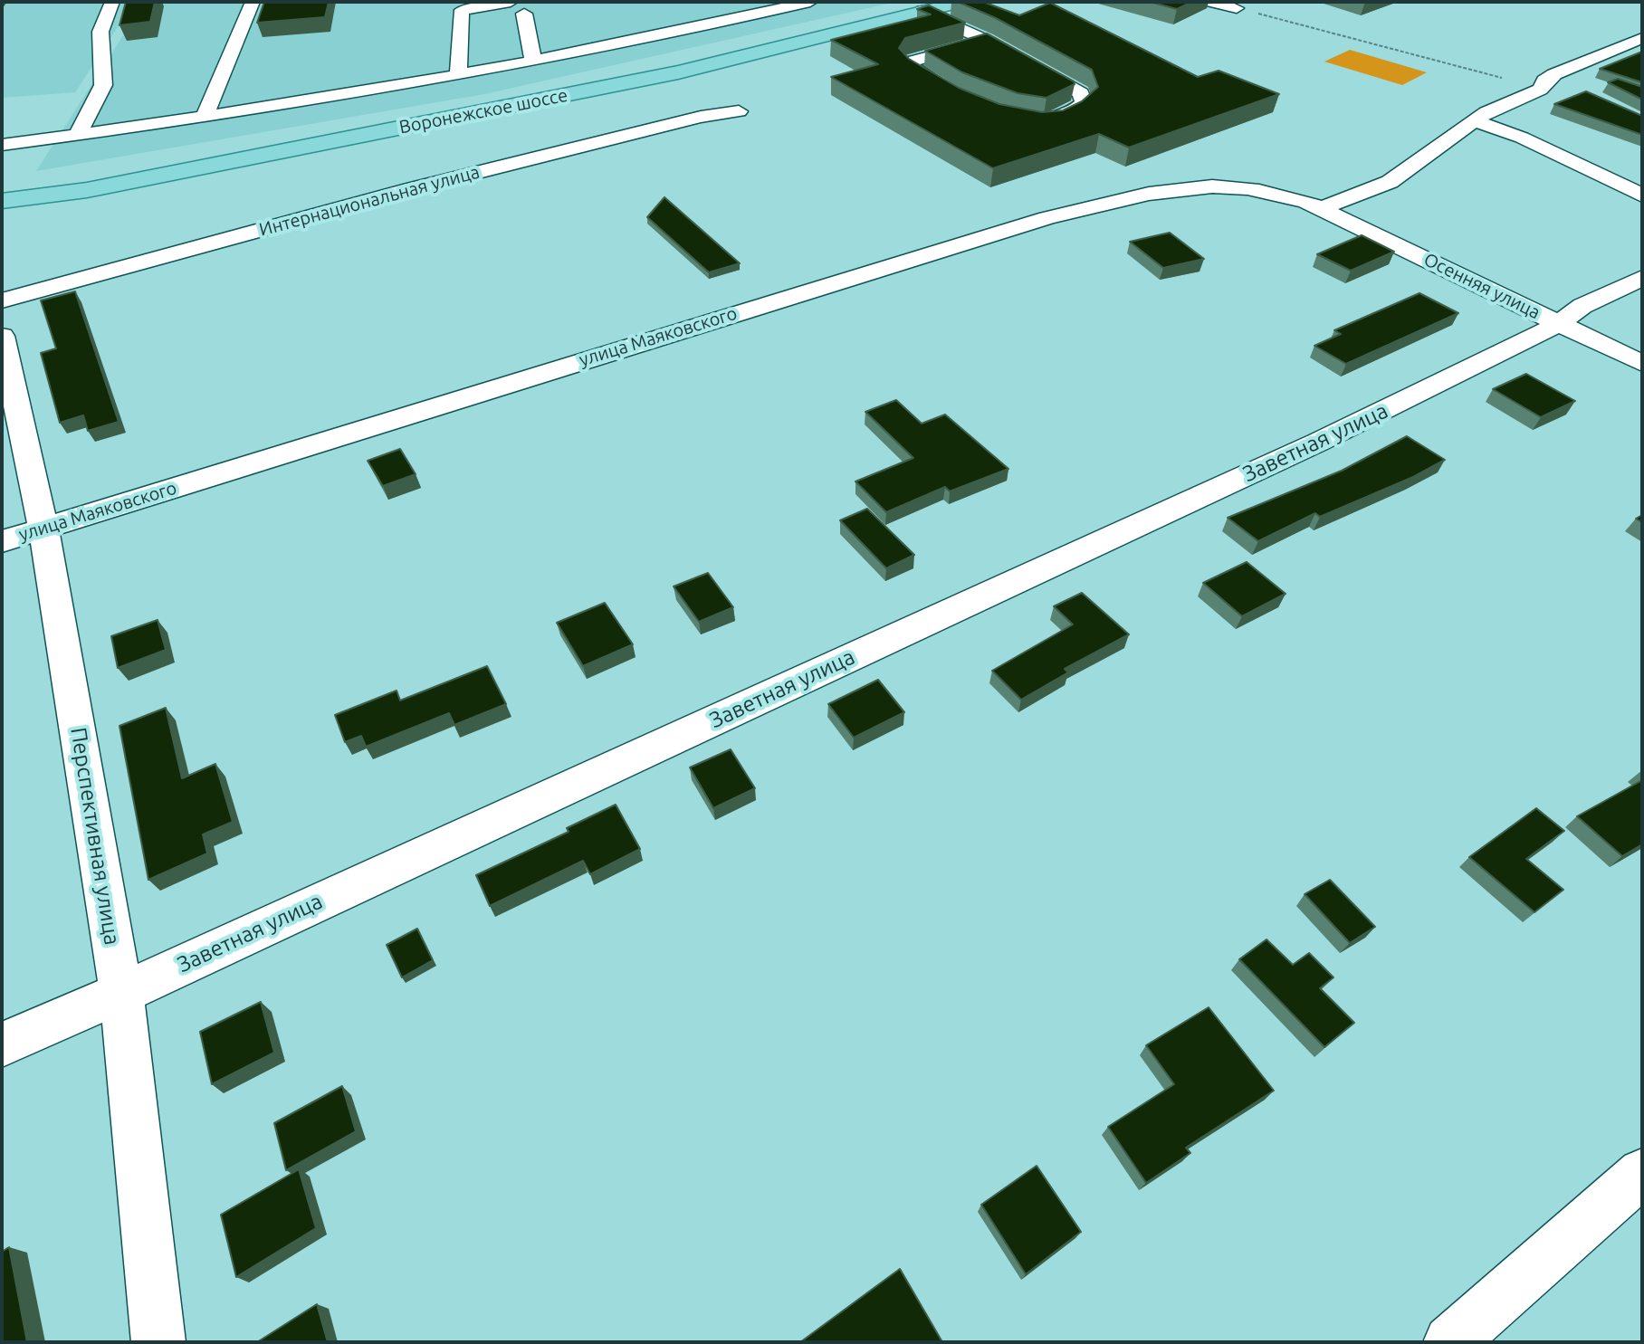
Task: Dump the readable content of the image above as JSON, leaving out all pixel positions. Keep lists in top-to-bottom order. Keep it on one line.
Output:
{"streets":{"main road":["Воронежское шоссе"],"street":["Интернациональная улица","Осенняя улица","улица Маяковского","Заветная улица","Перспективная улица"]},"crossings":[["Осенняя улица","улица Маяковского"],["Осенняя улица","Заветная улица"],["улица Маяковского","Перспективная улица"],["Заветная улица","Перспективная улица"]]}
